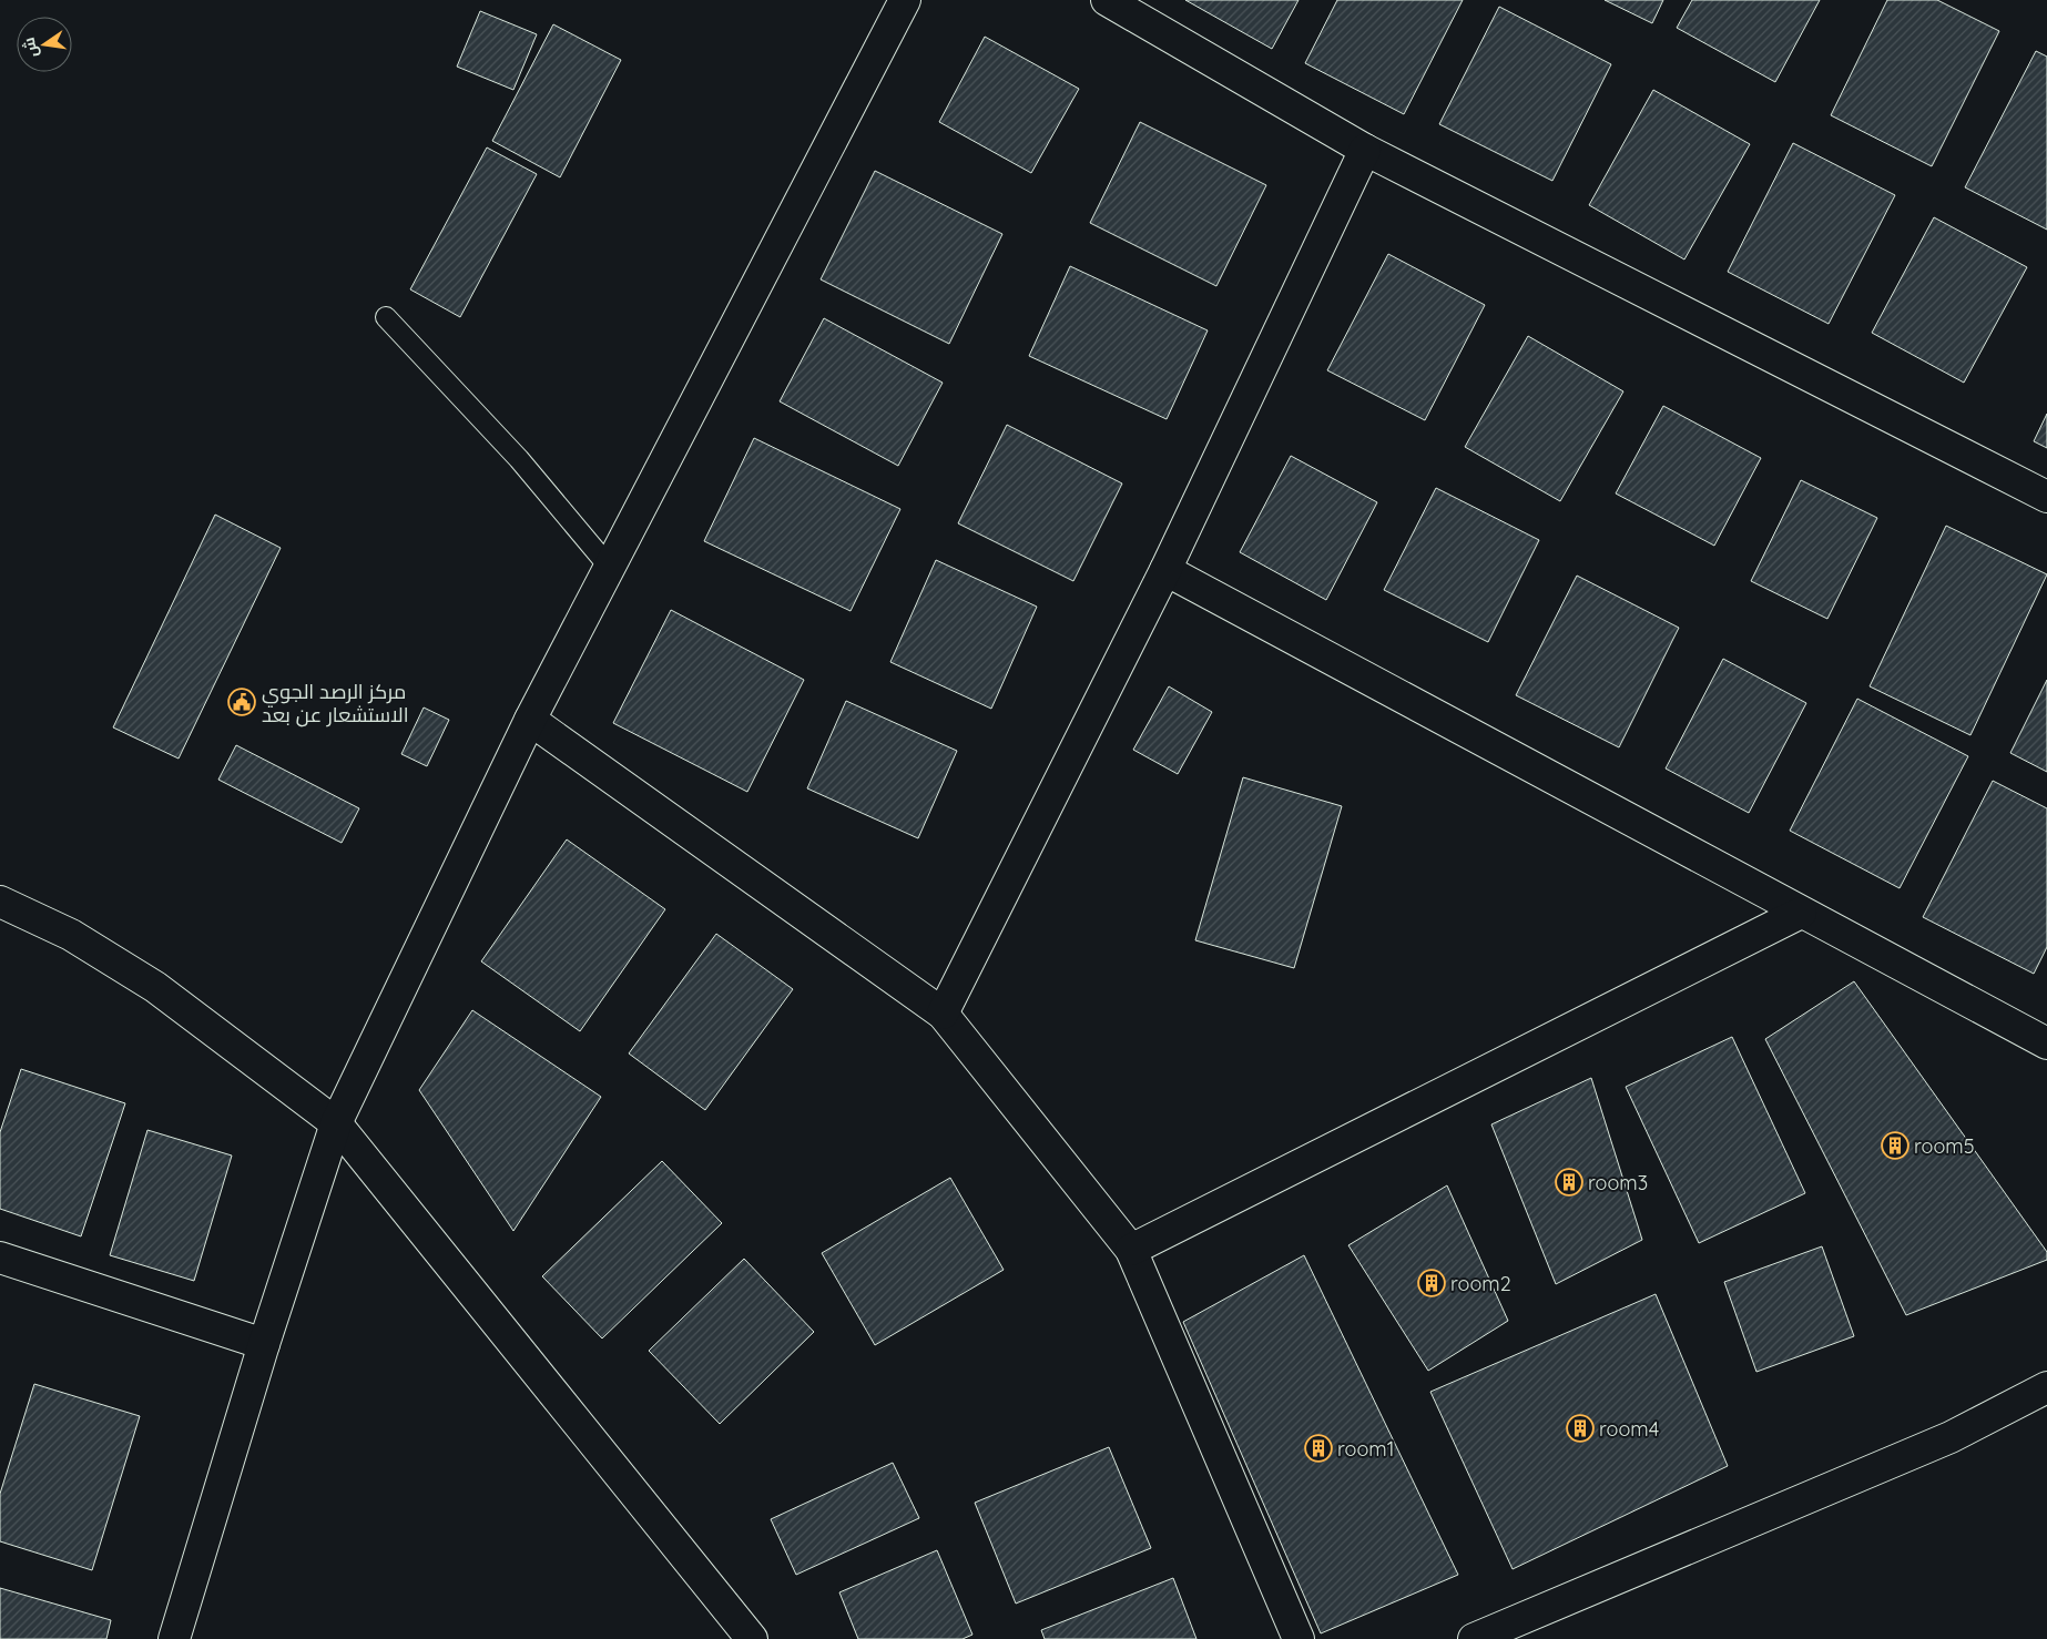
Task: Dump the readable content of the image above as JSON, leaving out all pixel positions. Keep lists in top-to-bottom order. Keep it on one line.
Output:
{"places":{"public building":["مركز الرصد الجوي الاستشعار عن بعد"],"building":["room5","room3","room2","room4","room1"]},"north":"left"}
